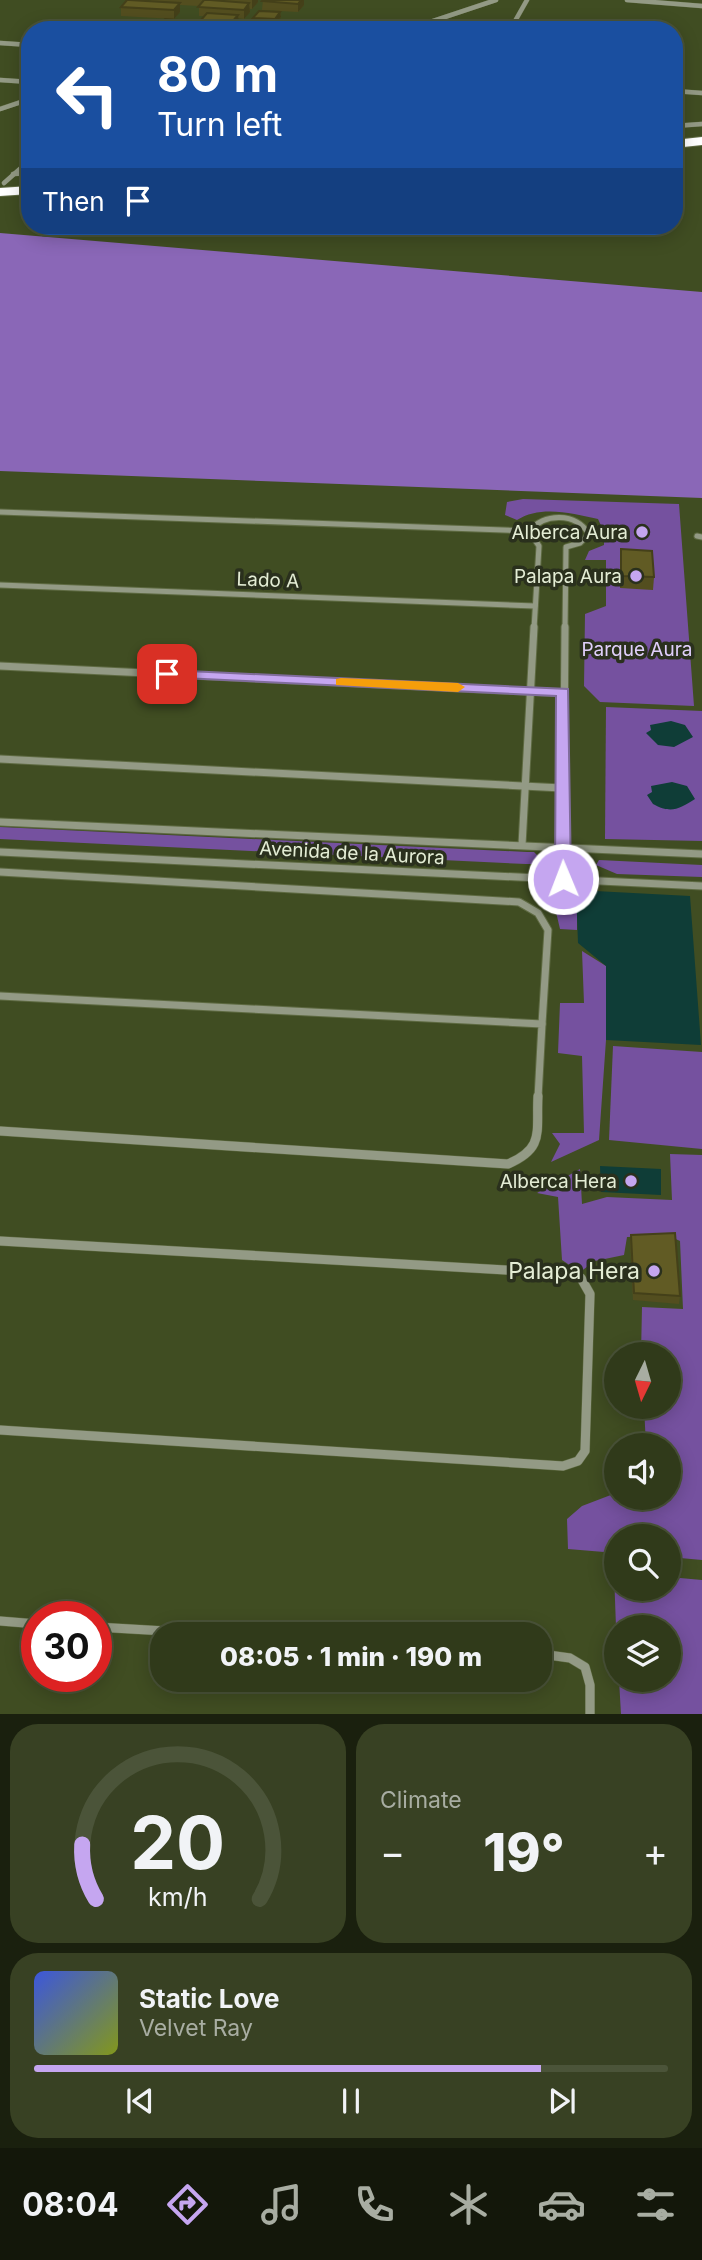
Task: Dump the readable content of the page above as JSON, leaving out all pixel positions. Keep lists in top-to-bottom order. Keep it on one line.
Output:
{"streets":{"street":["Lado A","Avenida de la Aurora"]},"parks":["Parque Aura"],"places":["Alberca Aura","Palapa Aura","Alberca Hera","Palapa Hera"],"north":"bottom","page":{"turn":["80 m","Turn left"],"then":"Then","limit":"30","trip":"08:05 · 1 min · 190 m","tile":"Climate","heat":["−","19°","+"],"song":["Static Love","Velvet Ray"],"tabs":"08:04","gauge":["20","km/h"]}}
